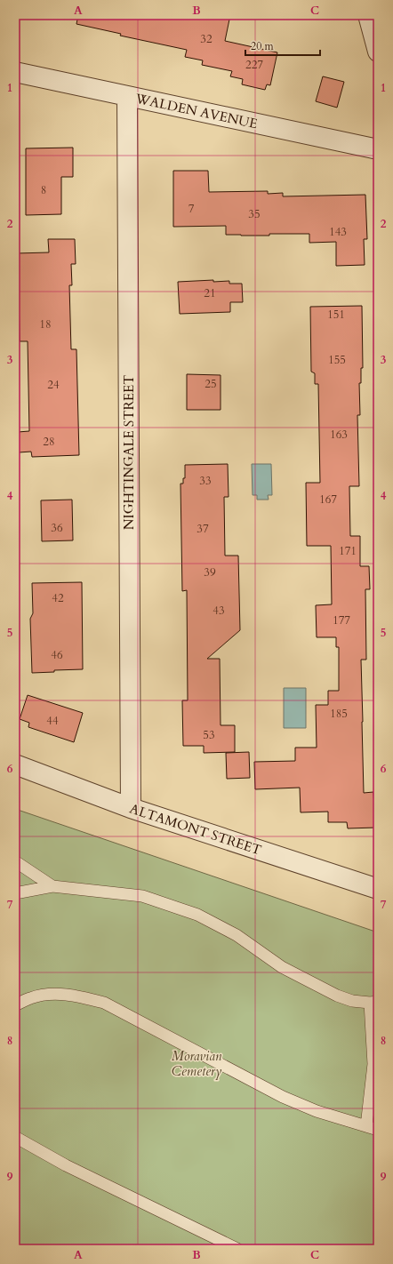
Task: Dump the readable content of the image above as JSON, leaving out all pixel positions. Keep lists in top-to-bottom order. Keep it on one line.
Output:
{"streets":{"street":["WALDEN AVENUE","NIGHTINGALE STREET","ALTAMONT STREET"]},"crossings":[["WALDEN AVENUE","NIGHTINGALE STREET"],["NIGHTINGALE STREET","ALTAMONT STREET"]],"parks":["Moravian Cemetery"],"house_numbers":["32","227","8","7","35","143","21","151","18","155","25","24","163","28","33","167","36","37","171","39","42","43","177","46","185","44","53"],"scale_bar":"20 m","grid":{"columns":["A","B","C"],"rows":["1","2","3","4","5","6","7","8","9"]}}
